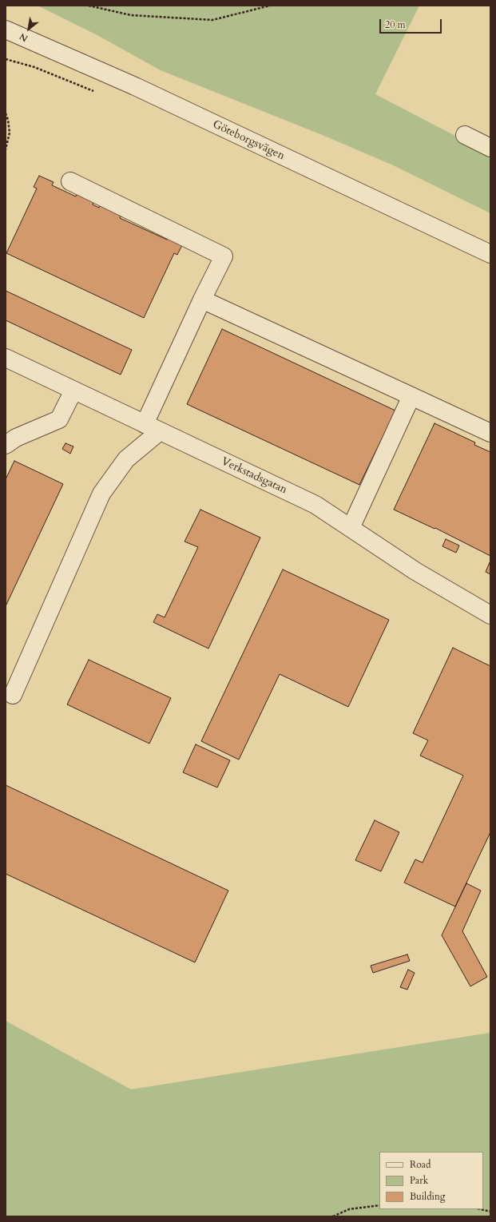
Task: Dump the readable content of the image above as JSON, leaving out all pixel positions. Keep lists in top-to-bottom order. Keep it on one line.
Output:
{"streets":{"street":["Göteborgsvägen","Verkstadsgatan"]},"legend":["Road","Park","Building"],"scale_bar":"20 m","north":"bottom left"}
